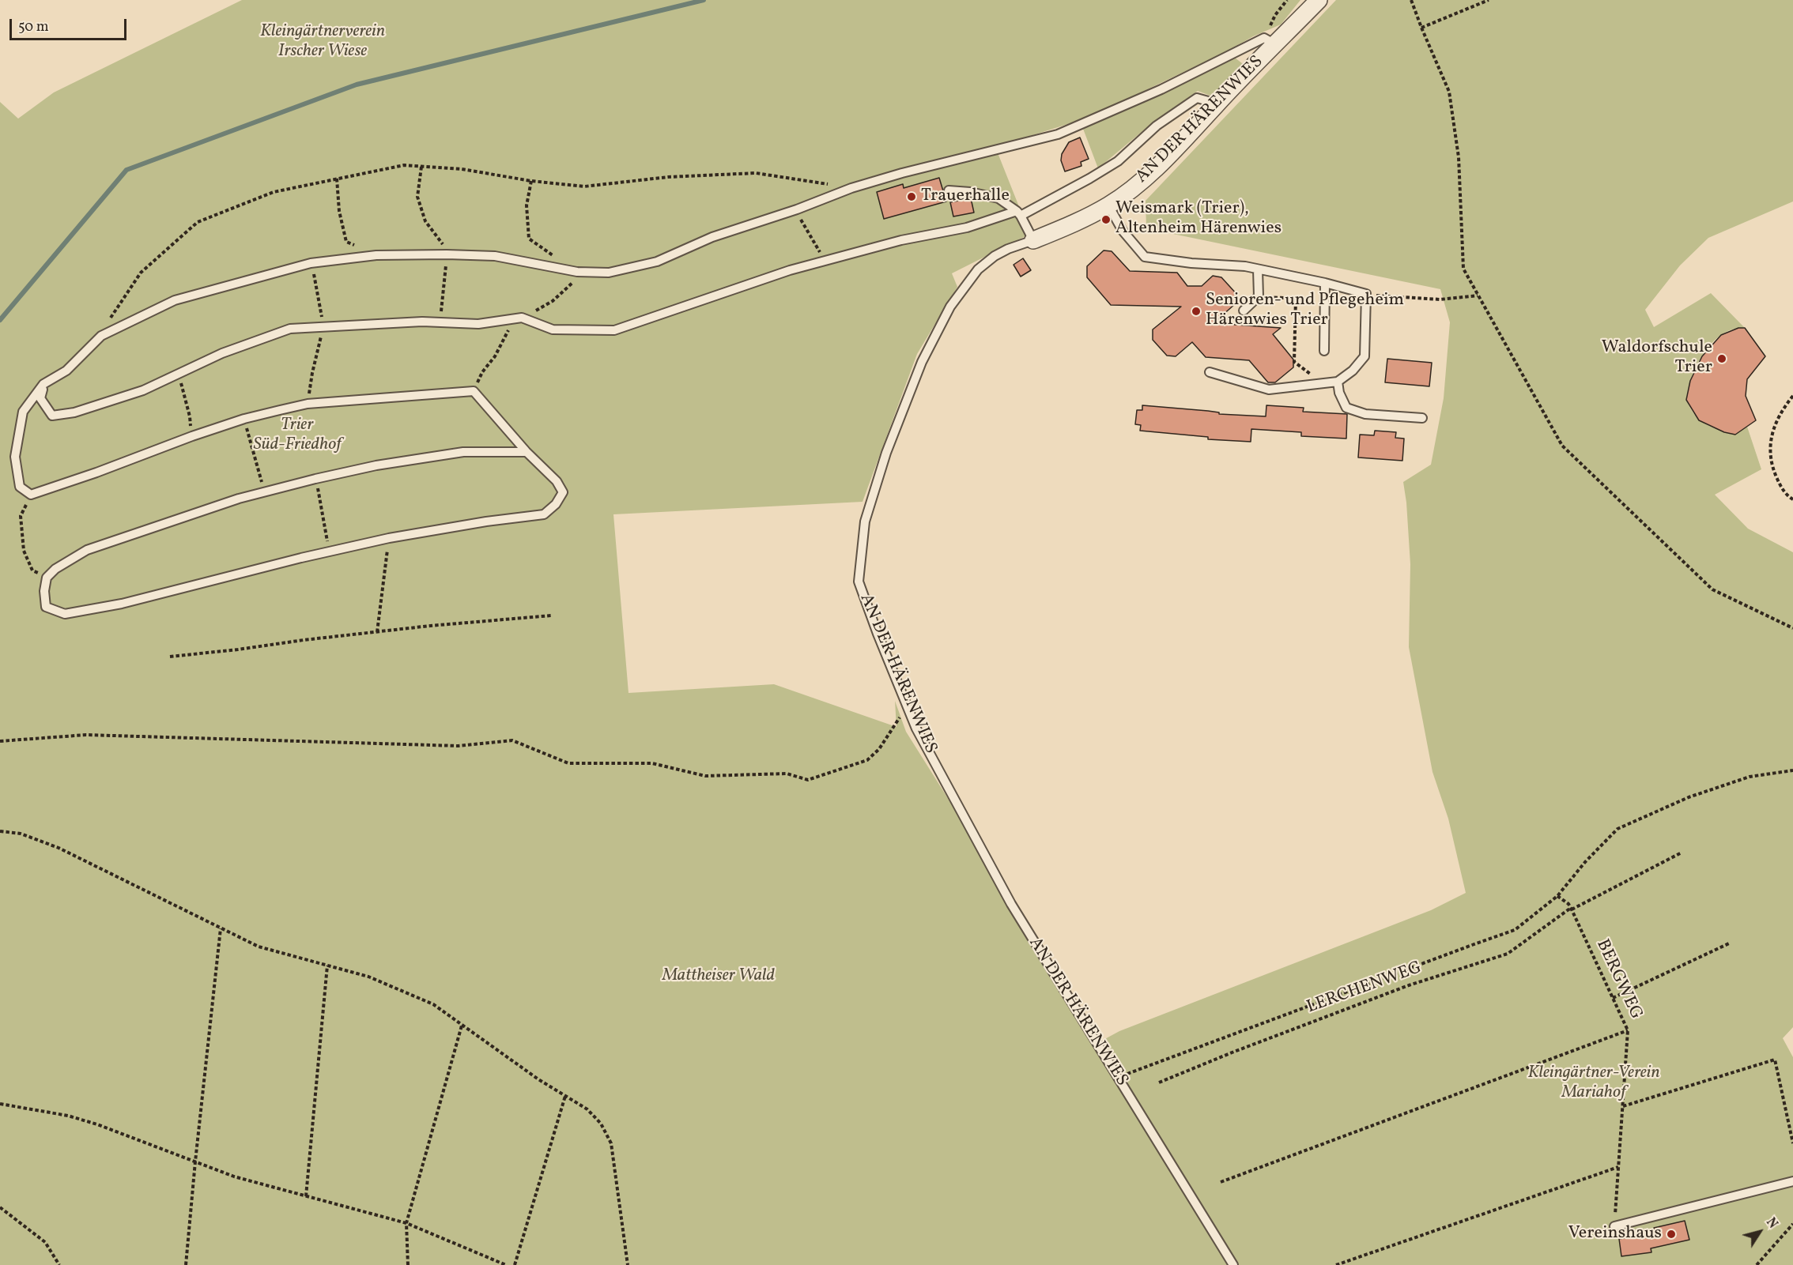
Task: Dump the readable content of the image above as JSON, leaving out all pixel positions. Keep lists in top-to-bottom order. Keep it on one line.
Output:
{"streets":{"street":["AN DER HÄRENWIES"],"path":["BERGWEG","LERCHENWEG"]},"crossings":[["BERGWEG","LERCHENWEG"]],"parks":["Kleingärtnerverein Irscher Wiese","Trier Süd-Friedhof","Mattheiser Wald","Kleingärtner-Verein Mariahof"],"places":["Trauerhalle","Weismark (Trier), Altenheim Härenwies","Senioren- und Pflegeheim Härenwies Trier","Waldorfschule Trier","Vereinshaus"],"scale_bar":"50 m","north":"top right"}
